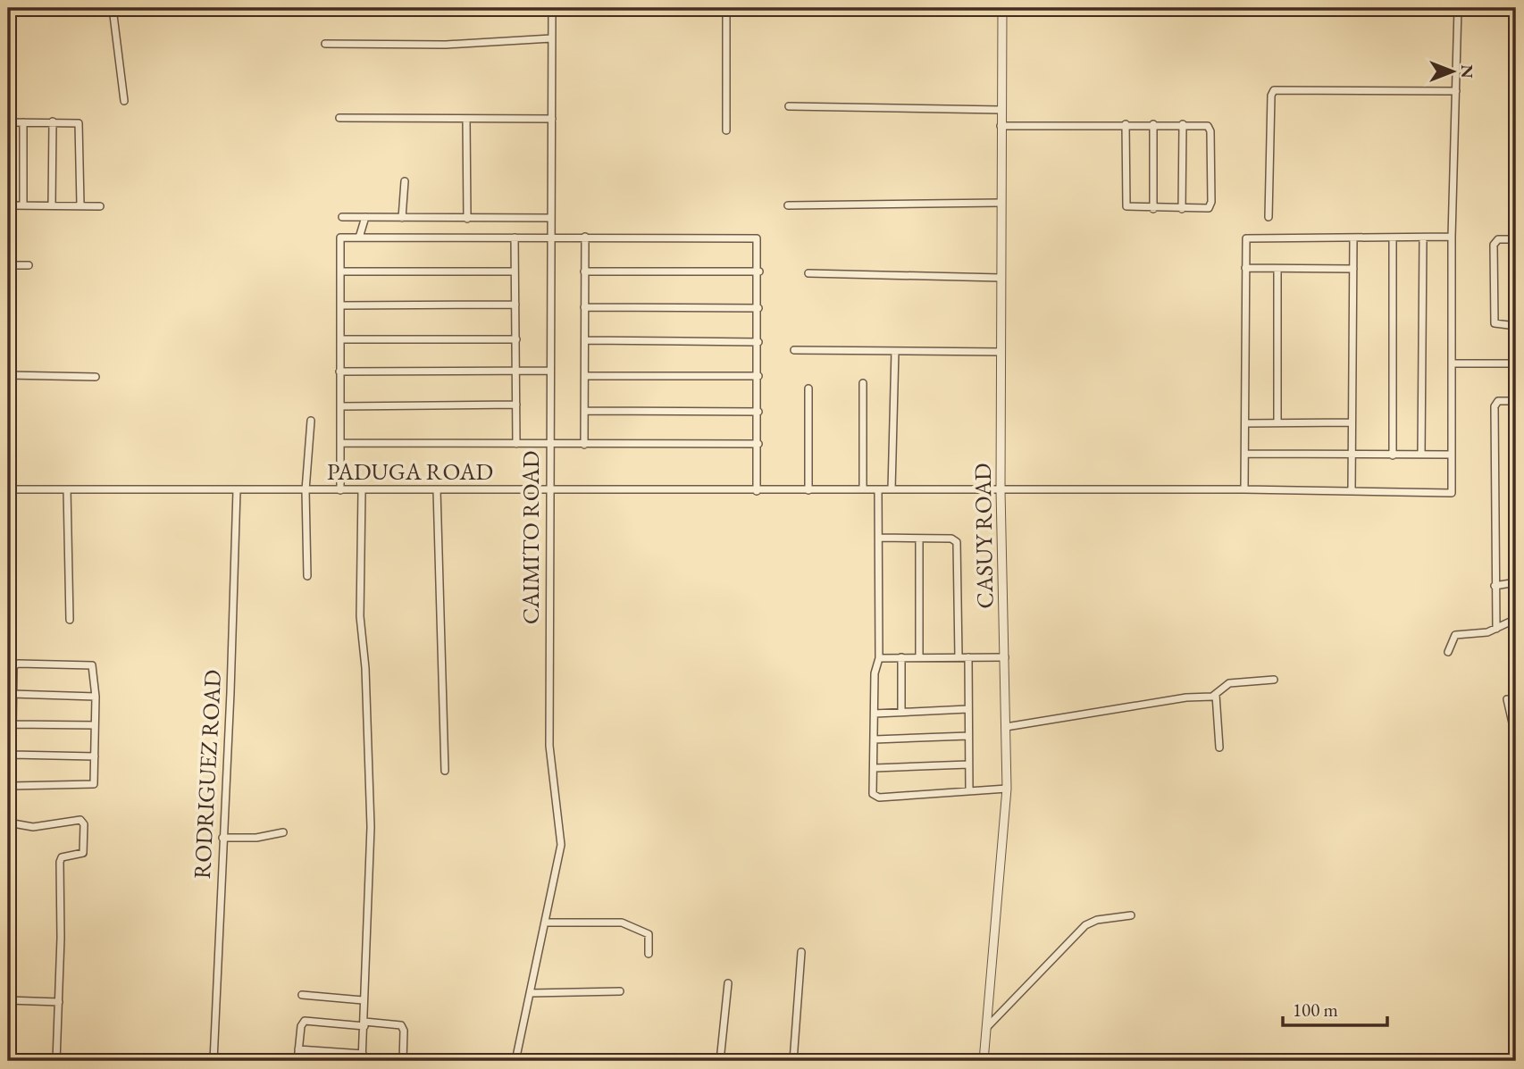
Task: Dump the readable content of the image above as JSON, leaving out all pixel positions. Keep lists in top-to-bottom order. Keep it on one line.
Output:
{"streets":{"street":["PADUGA ROAD","CASUY ROAD","CAIMITO ROAD","RODRIGUEZ ROAD"]},"crossings":[["PADUGA ROAD","CASUY ROAD"],["PADUGA ROAD","CAIMITO ROAD"],["PADUGA ROAD","RODRIGUEZ ROAD"]],"scale_bar":"100 m","north":"right"}
